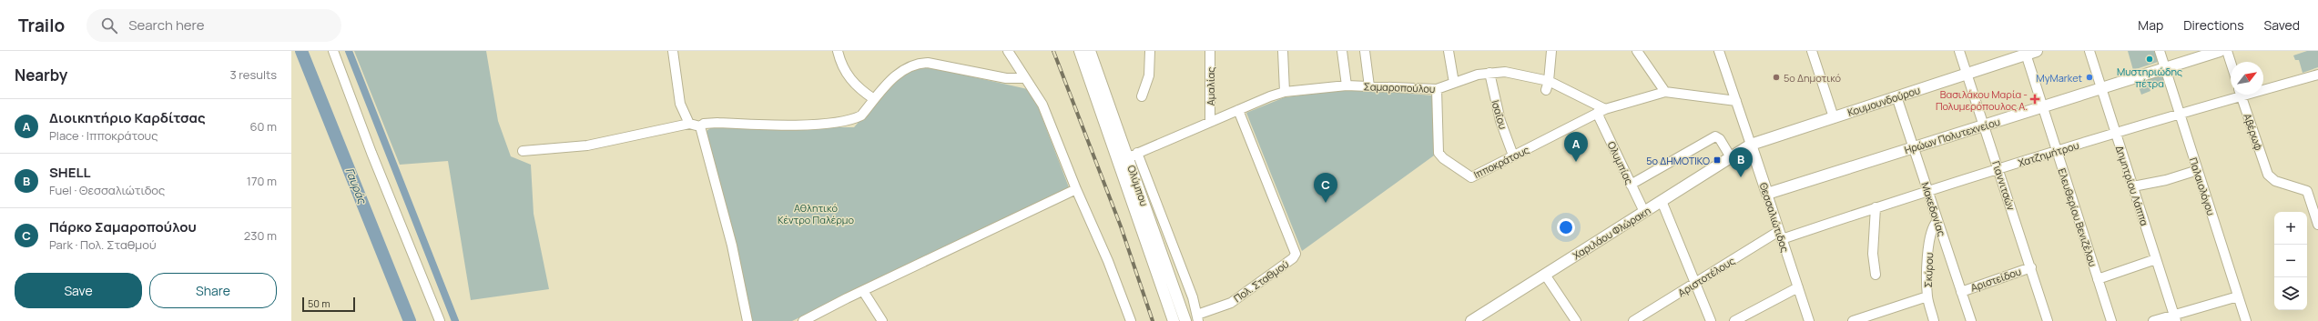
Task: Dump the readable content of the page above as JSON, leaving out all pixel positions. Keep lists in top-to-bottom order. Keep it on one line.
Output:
{"streets":{"main road":["Κουμουνδούρου","Ηρώων Πολυτεχνείου","Ολύμπου","Θεσσαλιώτιδος","Χαριλάου Φλώρακη"],"street":["Αμαλίας","Σαμαροπούλου","Ισαΐου","Αβέρωφ","Χατζημήτρου","Ιπποκράτους","Ολυμπίας","Γιαννιτσών","Δημητρίου Λάππα","Παλαιολόγου","Μακεδονίας","Ελευθερίου Βενιζέλου","Σκύρου","Αριστοτέλους","Αριστείδου","Πολ. Σταθμού"]},"crossings":[["Αμαλίας","Σαμαροπούλου"],["Σαμαροπούλου","Ισαΐου"],["Σαμαροπούλου","Ιπποκράτους"],["Σαμαροπούλου","Ολυμπίας"],["Σαμαροπούλου","Ολύμπου"],["Σαμαροπούλου","Πολ. Σταθμού"],["Κουμουνδούρου","Γιαννιτσών"],["Κουμουνδούρου","Μακεδονίας"],["Κουμουνδούρου","Θεσσαλιώτιδος"],["Κουμουνδούρου","Ελευθερίου Βενιζέλου"],["Κουμουνδούρου","Χαριλάου Φλώρακη"],["Ισαΐου","Ιπποκράτους"],["Ηρώων Πολυτεχνείου","Γιαννιτσών"],["Ηρώων Πολυτεχνείου","Δημητρίου Λάππα"],["Ηρώων Πολυτεχνείου","Παλαιολόγου"],["Ηρώων Πολυτεχνείου","Μακεδονίας"],["Ηρώων Πολυτεχνείου","Θεσσαλιώτιδος"],["Ηρώων Πολυτεχνείου","Ελευθερίου Βενιζέλου"],["Χατζημήτρου","Γιαννιτσών"],["Χατζημήτρου","Δημητρίου Λάππα"],["Χατζημήτρου","Παλαιολόγου"],["Χατζημήτρου","Μακεδονίας"],["Χατζημήτρου","Θεσσαλιώτιδος"],["Χατζημήτρου","Ελευθερίου Βενιζέλου"],["Χατζημήτρου","Αριστοτέλους"],["Ιπποκράτους","Ολυμπίας"],["Ολυμπίας","Χαριλάου Φλώρακη"],["Ολύμπου","Πολ. Σταθμού"],["Γιαννιτσών","Αριστείδου"],["Μακεδονίας","Σκύρου"],["Μακεδονίας","Αριστείδου"],["Θεσσαλιώτιδος","Χαριλάου Φλώρακη"],["Θεσσαλιώτιδος","Αριστοτέλους"]],"water":["Γαυράς"],"parks":["Αθλητικό Κέντρο Παλέρμο"],"places":{"other":["Μυστηριώδης πέτρα","5ο Δημοτικό","MyMarket"],"health":["Βασιλάκου Μαρία - Πολυμερόπουλος Α."],"transit":["5ο ΔΗΜΟΤΙΚΟ"]},"scale_bar":"50 m","north":"top right","page":{"header":"Trailo","search":"Search here","nav":["Map","Directions","Saved"],"heading":["Nearby","3 results"],"list":[{"mark":"A","name":"Διοικητήριο Καρδίτσας","note":"Place · Ιπποκράτους","value":"60 m"},{"mark":"B","name":"SHELL","note":"Fuel · Θεσσαλιώτιδος","value":"170 m"},{"mark":"C","name":"Πάρκο Σαμαροπούλου","note":"Park · Πολ. Σταθμού","value":"230 m"}],"pins":["A","B","C"],"map_buttons":["+","−"],"buttons":["Save","Share"],"scale":"50 m"}}
